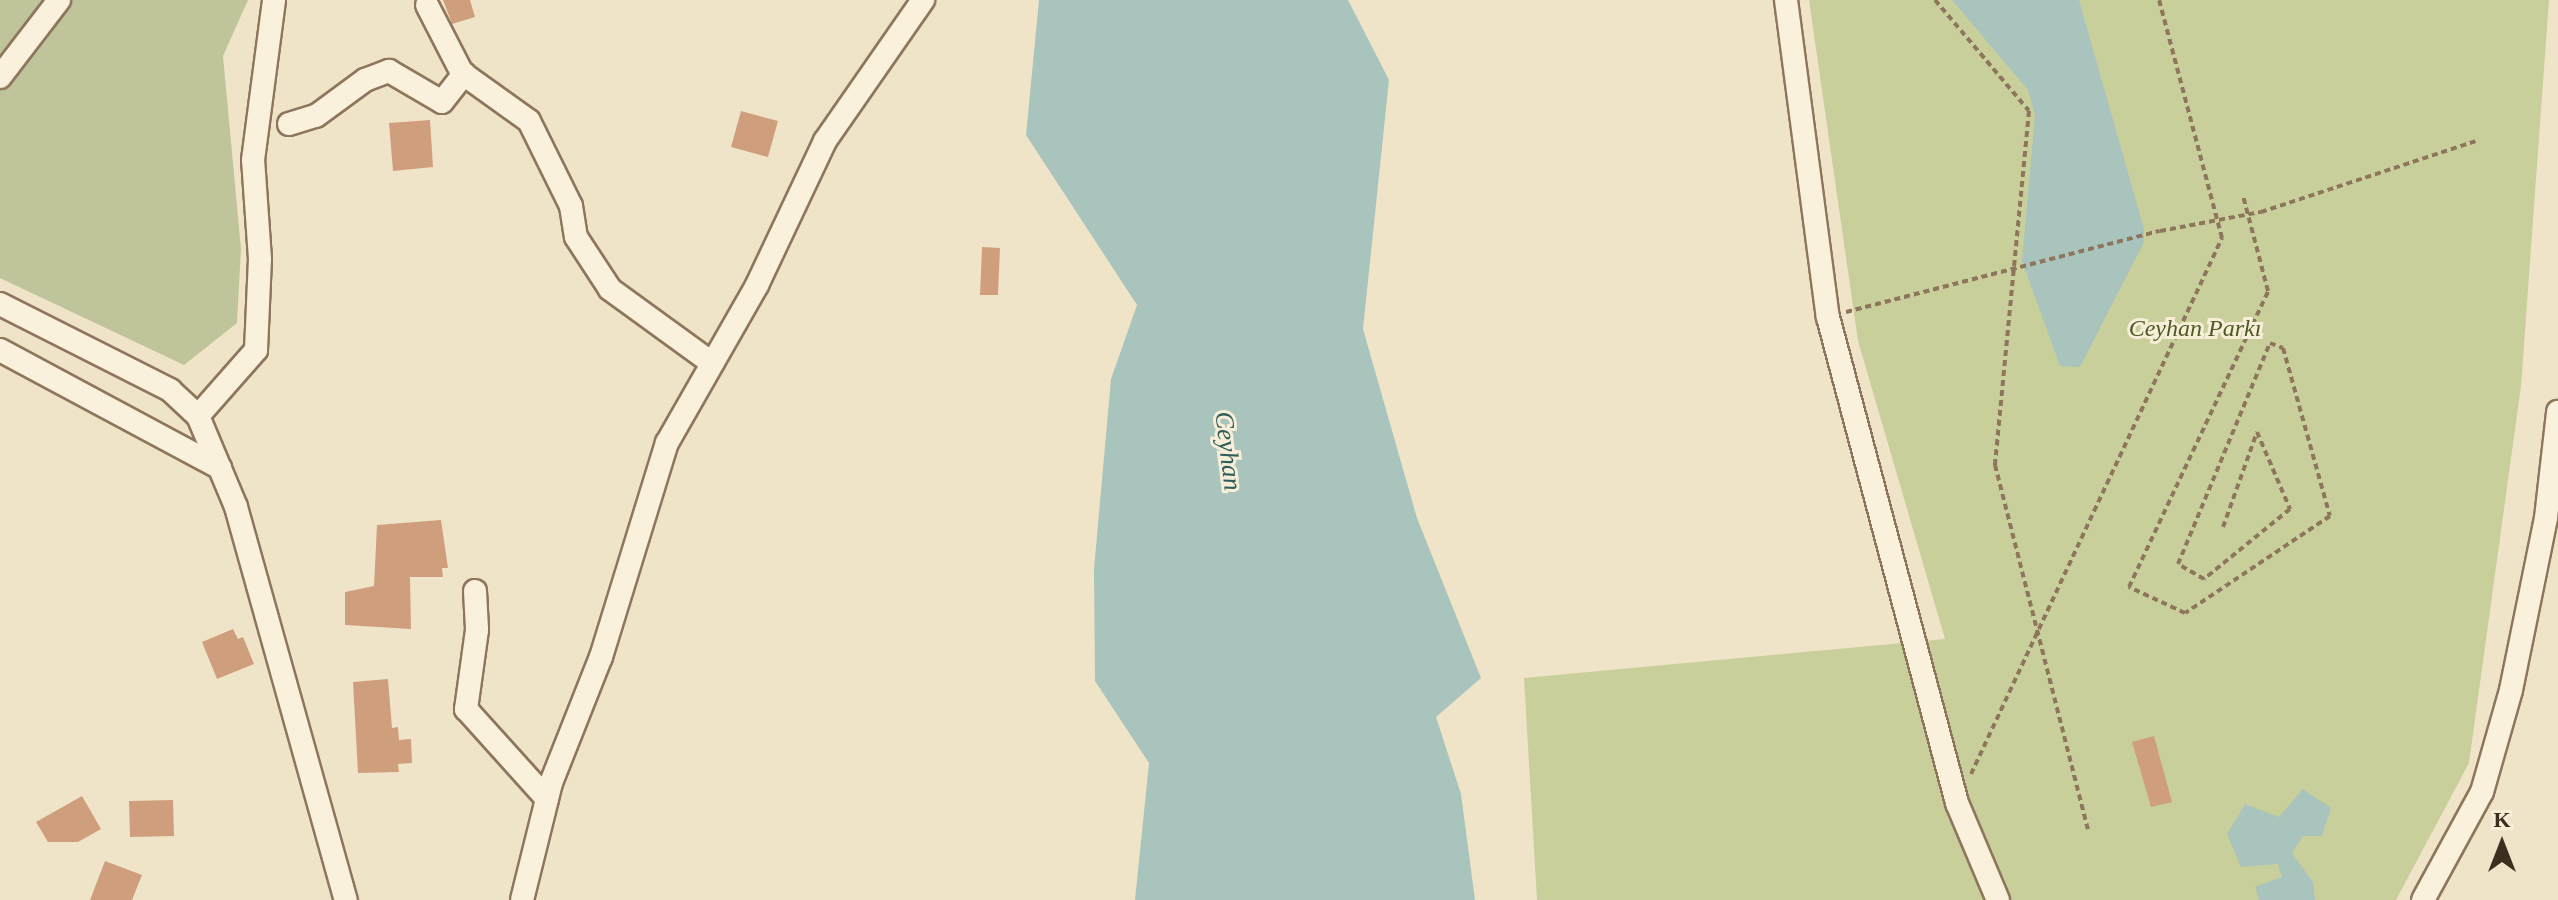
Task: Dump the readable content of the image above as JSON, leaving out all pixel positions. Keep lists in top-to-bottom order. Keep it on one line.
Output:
{"water":["Ceyhan"],"parks":["Ceyhan Parkı"],"north":"top"}
